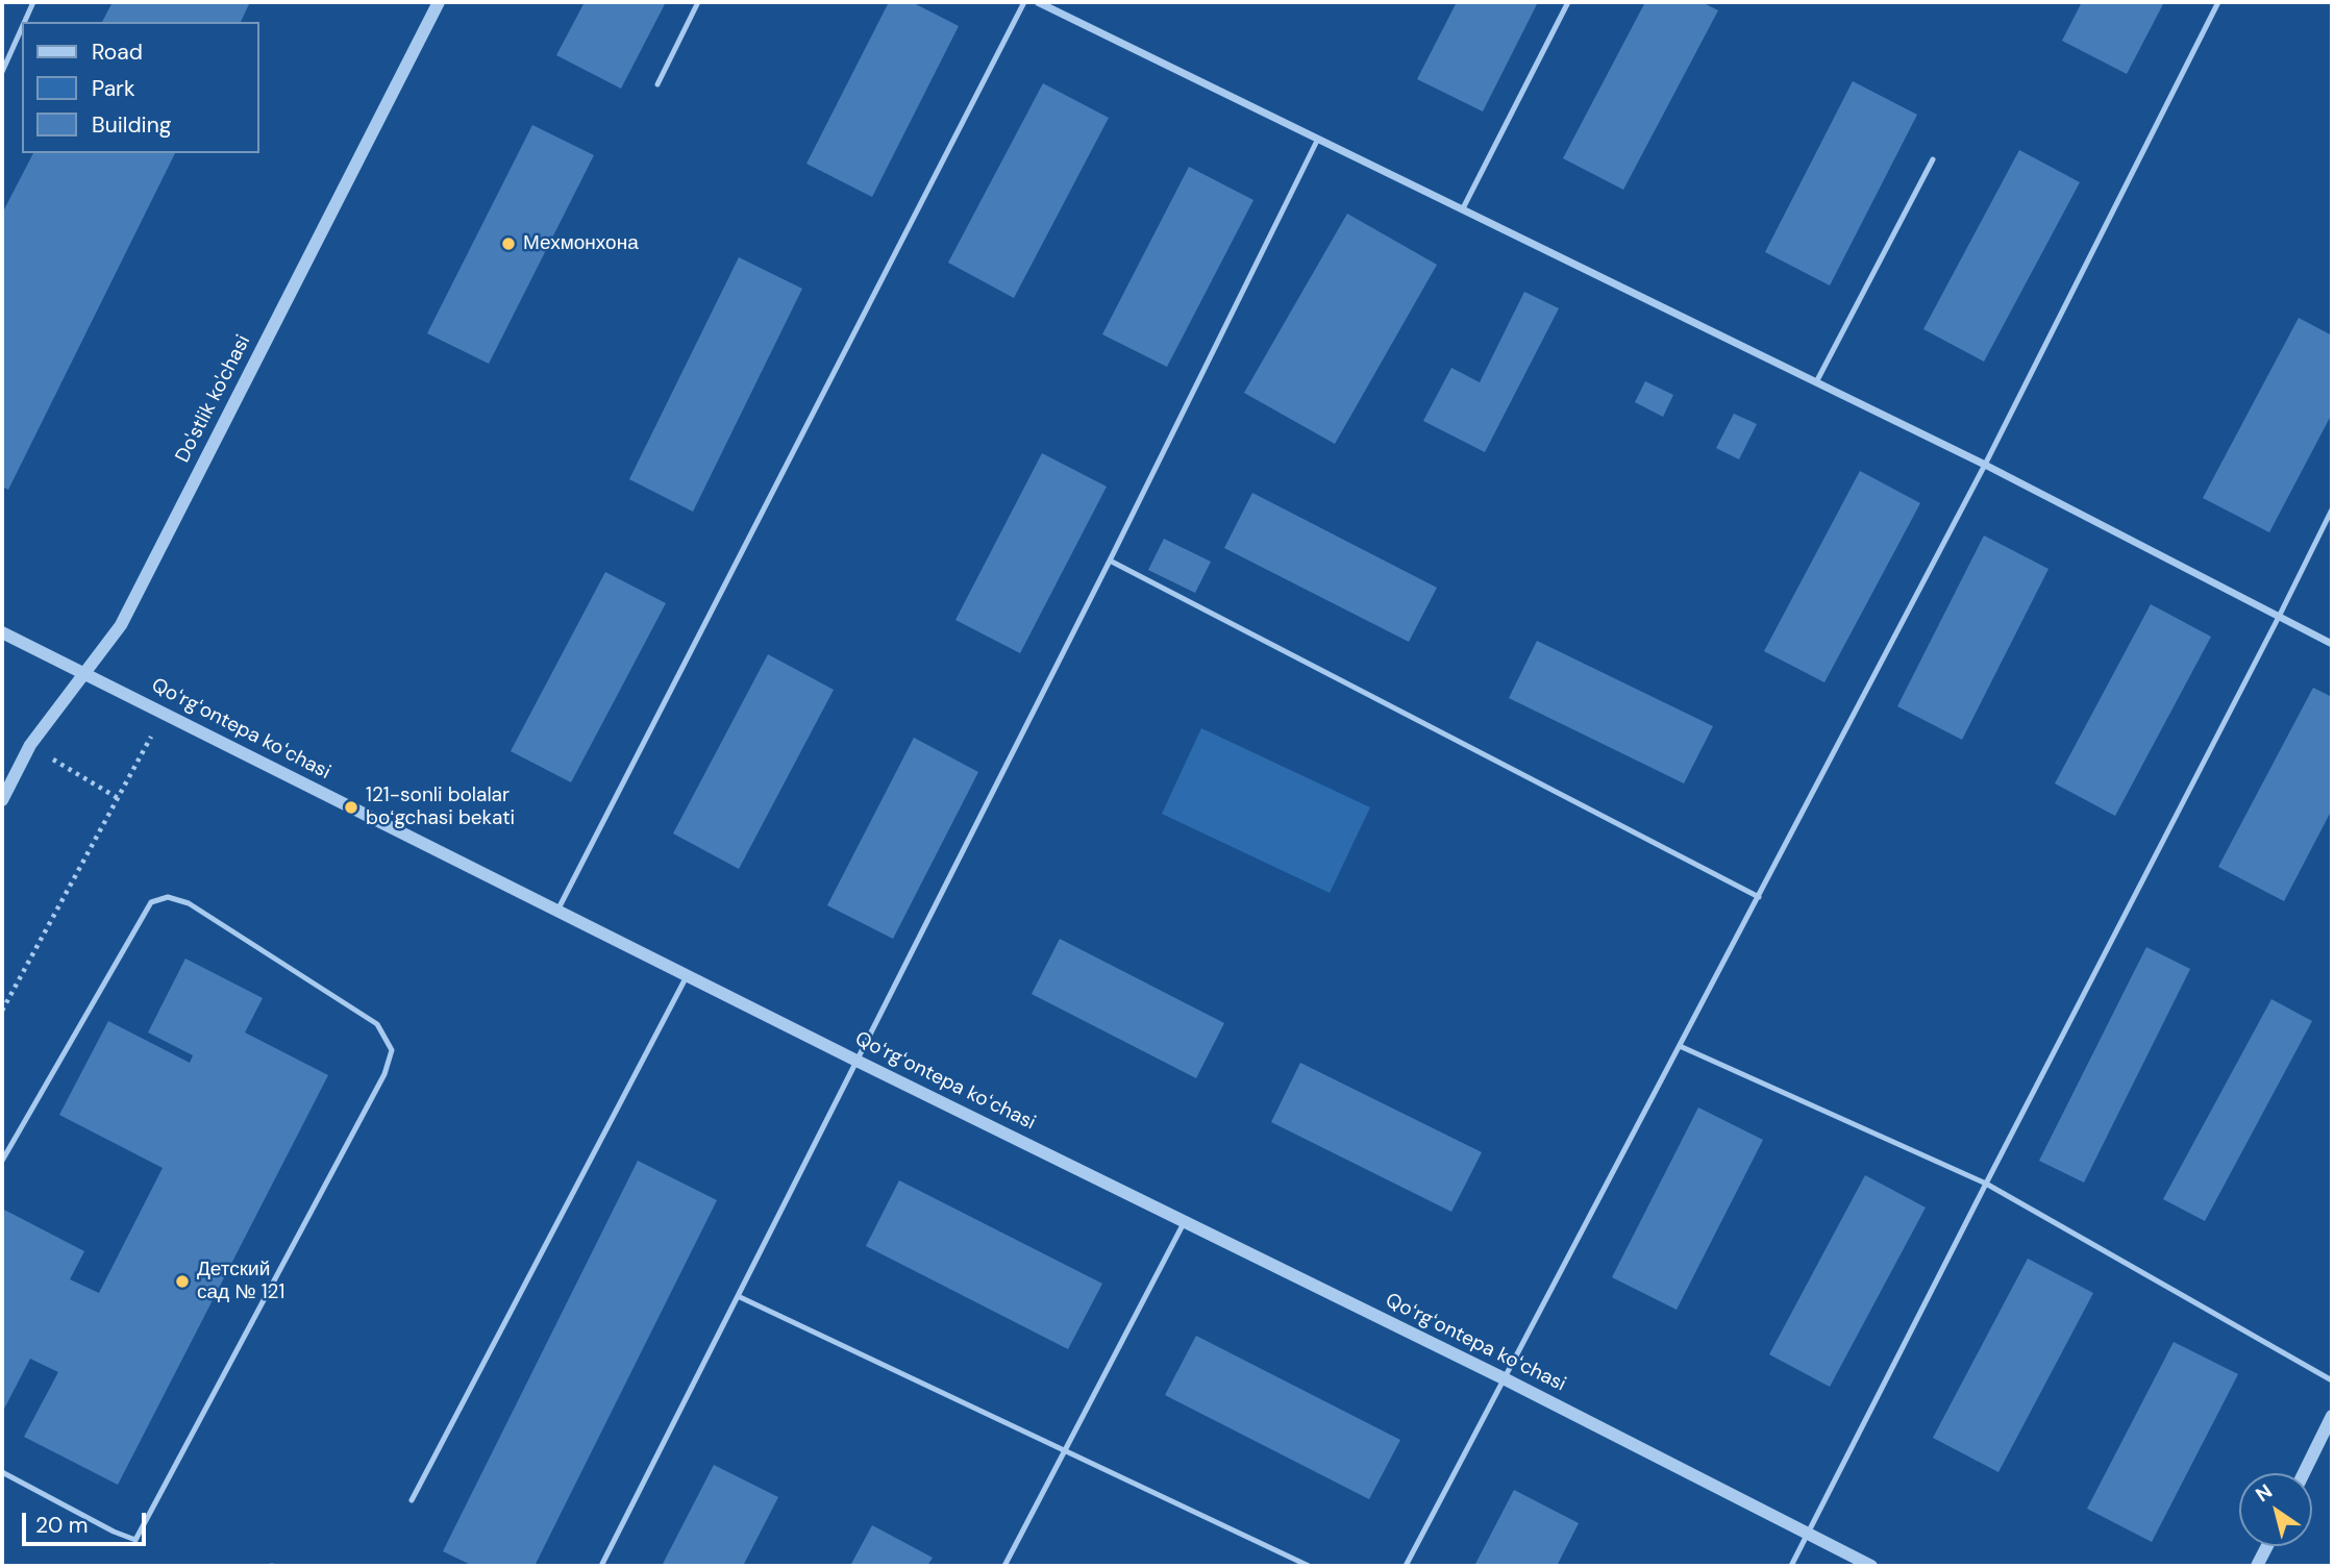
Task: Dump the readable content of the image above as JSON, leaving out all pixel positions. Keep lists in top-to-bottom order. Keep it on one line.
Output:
{"streets":{"street":["Do'stlik ko'chasi","Qoʻrgʻontepa koʻchasi"]},"crossings":[["Do'stlik ko'chasi","Qoʻrgʻontepa koʻchasi"]],"places":["Мехмонхона","121-sonli bolalar boʻgchasi bekati","Детский сад № 121"],"legend":["Road","Park","Building"],"scale_bar":"20 m","north":"top left"}
